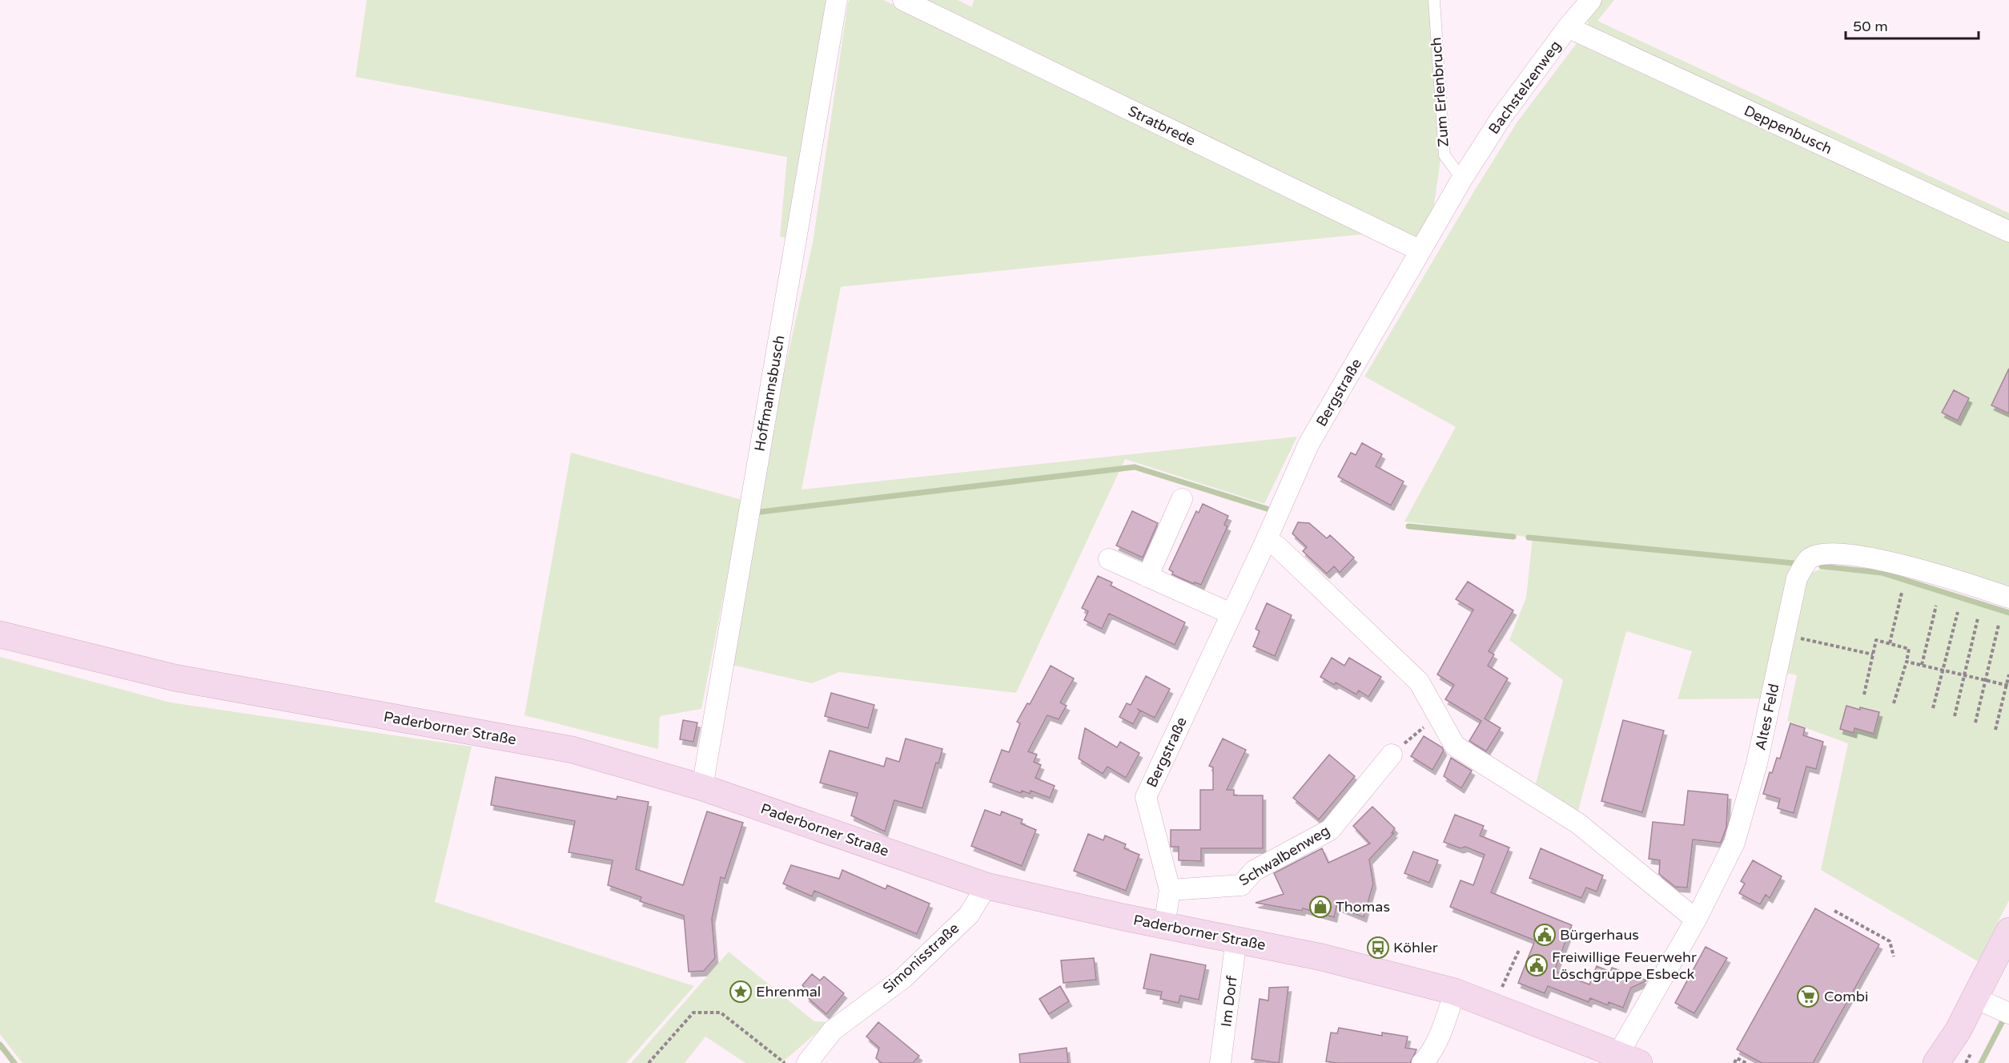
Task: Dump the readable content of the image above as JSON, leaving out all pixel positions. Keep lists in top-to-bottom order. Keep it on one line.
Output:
{"streets":{"main road":["Paderborner Straße"],"street":["Bachstelzenweg","Stratbrede","Deppenbusch","Bergstraße","Hoffmannsbusch","Altes Feld","Schwalbenweg","Simonisstraße","Im Dorf"],"lane":["Zum Erlenbruch"]},"crossings":[["Bachstelzenweg","Zum Erlenbruch"],["Bachstelzenweg","Deppenbusch"],["Bachstelzenweg","Bergstraße"],["Zum Erlenbruch","Bergstraße"],["Stratbrede","Bergstraße"],["Bergstraße","Paderborner Straße"],["Bergstraße","Schwalbenweg"],["Hoffmannsbusch","Paderborner Straße"],["Altes Feld","Paderborner Straße"],["Paderborner Straße","Simonisstraße"],["Paderborner Straße","Im Dorf"]],"places":{"shop":["Thomas"],"public building":["Bürgerhaus","Freiwillige Feuerwehr Löschgruppe Esbeck"],"bus stop":["Köhler"],"place":["Ehrenmal"],"supermarket":["Combi"]},"scale_bar":"50 m"}
